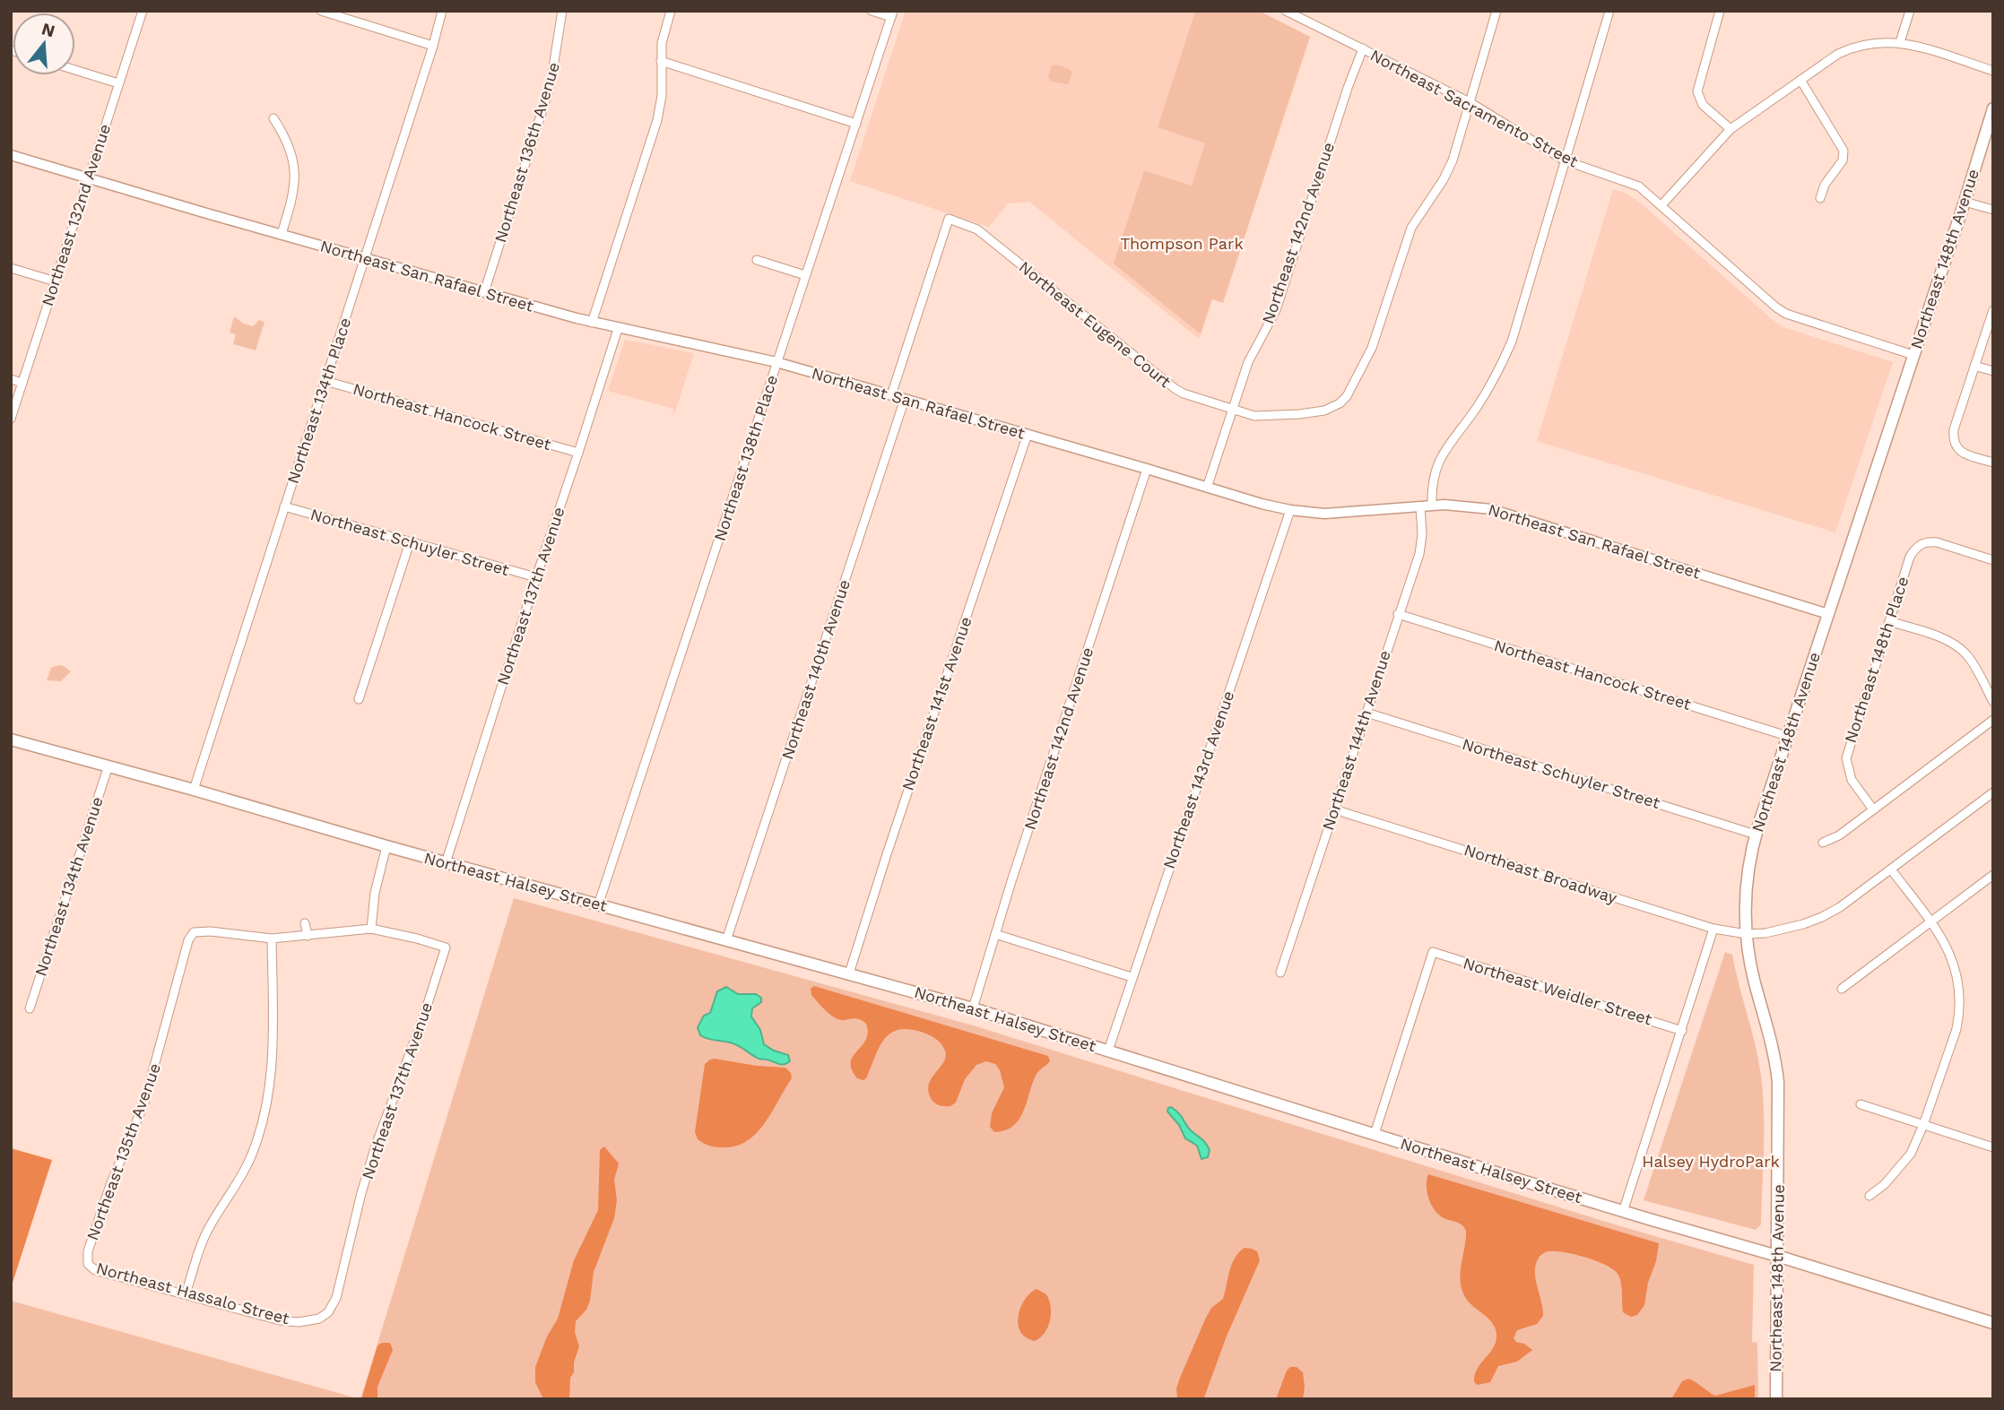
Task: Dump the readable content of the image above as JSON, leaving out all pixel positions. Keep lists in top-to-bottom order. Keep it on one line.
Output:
{"streets":{"main road":["Northeast 148th Avenue","Northeast Halsey Street"],"street":["Northeast Sacramento Street","Northeast 136th Avenue","Northeast 132nd Avenue","Northeast 142nd Avenue","Northeast San Rafael Street","Northeast Eugene Court","Northeast 134th Place","Northeast Hancock Street","Northeast 138th Place","Northeast Schuyler Street","Northeast 137th Avenue","Northeast 148th Place","Northeast 140th Avenue","Northeast 141st Avenue","Northeast 144th Avenue","Northeast 143rd Avenue","Northeast Broadway","Northeast 134th Avenue","Northeast Weidler Street","Northeast 135th Avenue","Northeast Hassalo Street"]},"crossings":[["Northeast Sacramento Street","Northeast 142nd Avenue"],["Northeast Sacramento Street","Northeast 148th Avenue"],["Northeast Sacramento Street","Northeast Eugene Court"],["Northeast 136th Avenue","Northeast San Rafael Street"],["Northeast 132nd Avenue","Northeast San Rafael Street"],["Northeast 142nd Avenue","Northeast San Rafael Street"],["Northeast 142nd Avenue","Northeast Eugene Court"],["Northeast 142nd Avenue","Northeast Halsey Street"],["Northeast 148th Avenue","Northeast San Rafael Street"],["Northeast 148th Avenue","Northeast Hancock Street"],["Northeast 148th Avenue","Northeast Schuyler Street"],["Northeast 148th Avenue","Northeast Broadway"],["Northeast 148th Avenue","Northeast Halsey Street"],["Northeast San Rafael Street","Northeast Eugene Court"],["Northeast San Rafael Street","Northeast 134th Place"],["Northeast San Rafael Street","Northeast 138th Place"],["Northeast San Rafael Street","Northeast 137th Avenue"],["Northeast San Rafael Street","Northeast 140th Avenue"],["Northeast San Rafael Street","Northeast 141st Avenue"],["Northeast San Rafael Street","Northeast 144th Avenue"],["Northeast San Rafael Street","Northeast 143rd Avenue"],["Northeast 134th Place","Northeast Hancock Street"],["Northeast 134th Place","Northeast Schuyler Street"],["Northeast 134th Place","Northeast Halsey Street"],["Northeast Hancock Street","Northeast 137th Avenue"],["Northeast Hancock Street","Northeast 144th Avenue"],["Northeast 138th Place","Northeast Halsey Street"],["Northeast Schuyler Street","Northeast 137th Avenue"],["Northeast Schuyler Street","Northeast 144th Avenue"],["Northeast 137th Avenue","Northeast Halsey Street"],["Northeast 137th Avenue","Northeast Hassalo Street"],["Northeast 140th Avenue","Northeast Halsey Street"],["Northeast 141st Avenue","Northeast Halsey Street"],["Northeast 144th Avenue","Northeast Broadway"],["Northeast 143rd Avenue","Northeast Halsey Street"],["Northeast Halsey Street","Northeast 134th Avenue"],["Northeast Halsey Street","Northeast Weidler Street"],["Northeast 135th Avenue","Northeast Hassalo Street"]],"parks":["Thompson Park","Halsey HydroPark"],"north":"top"}
